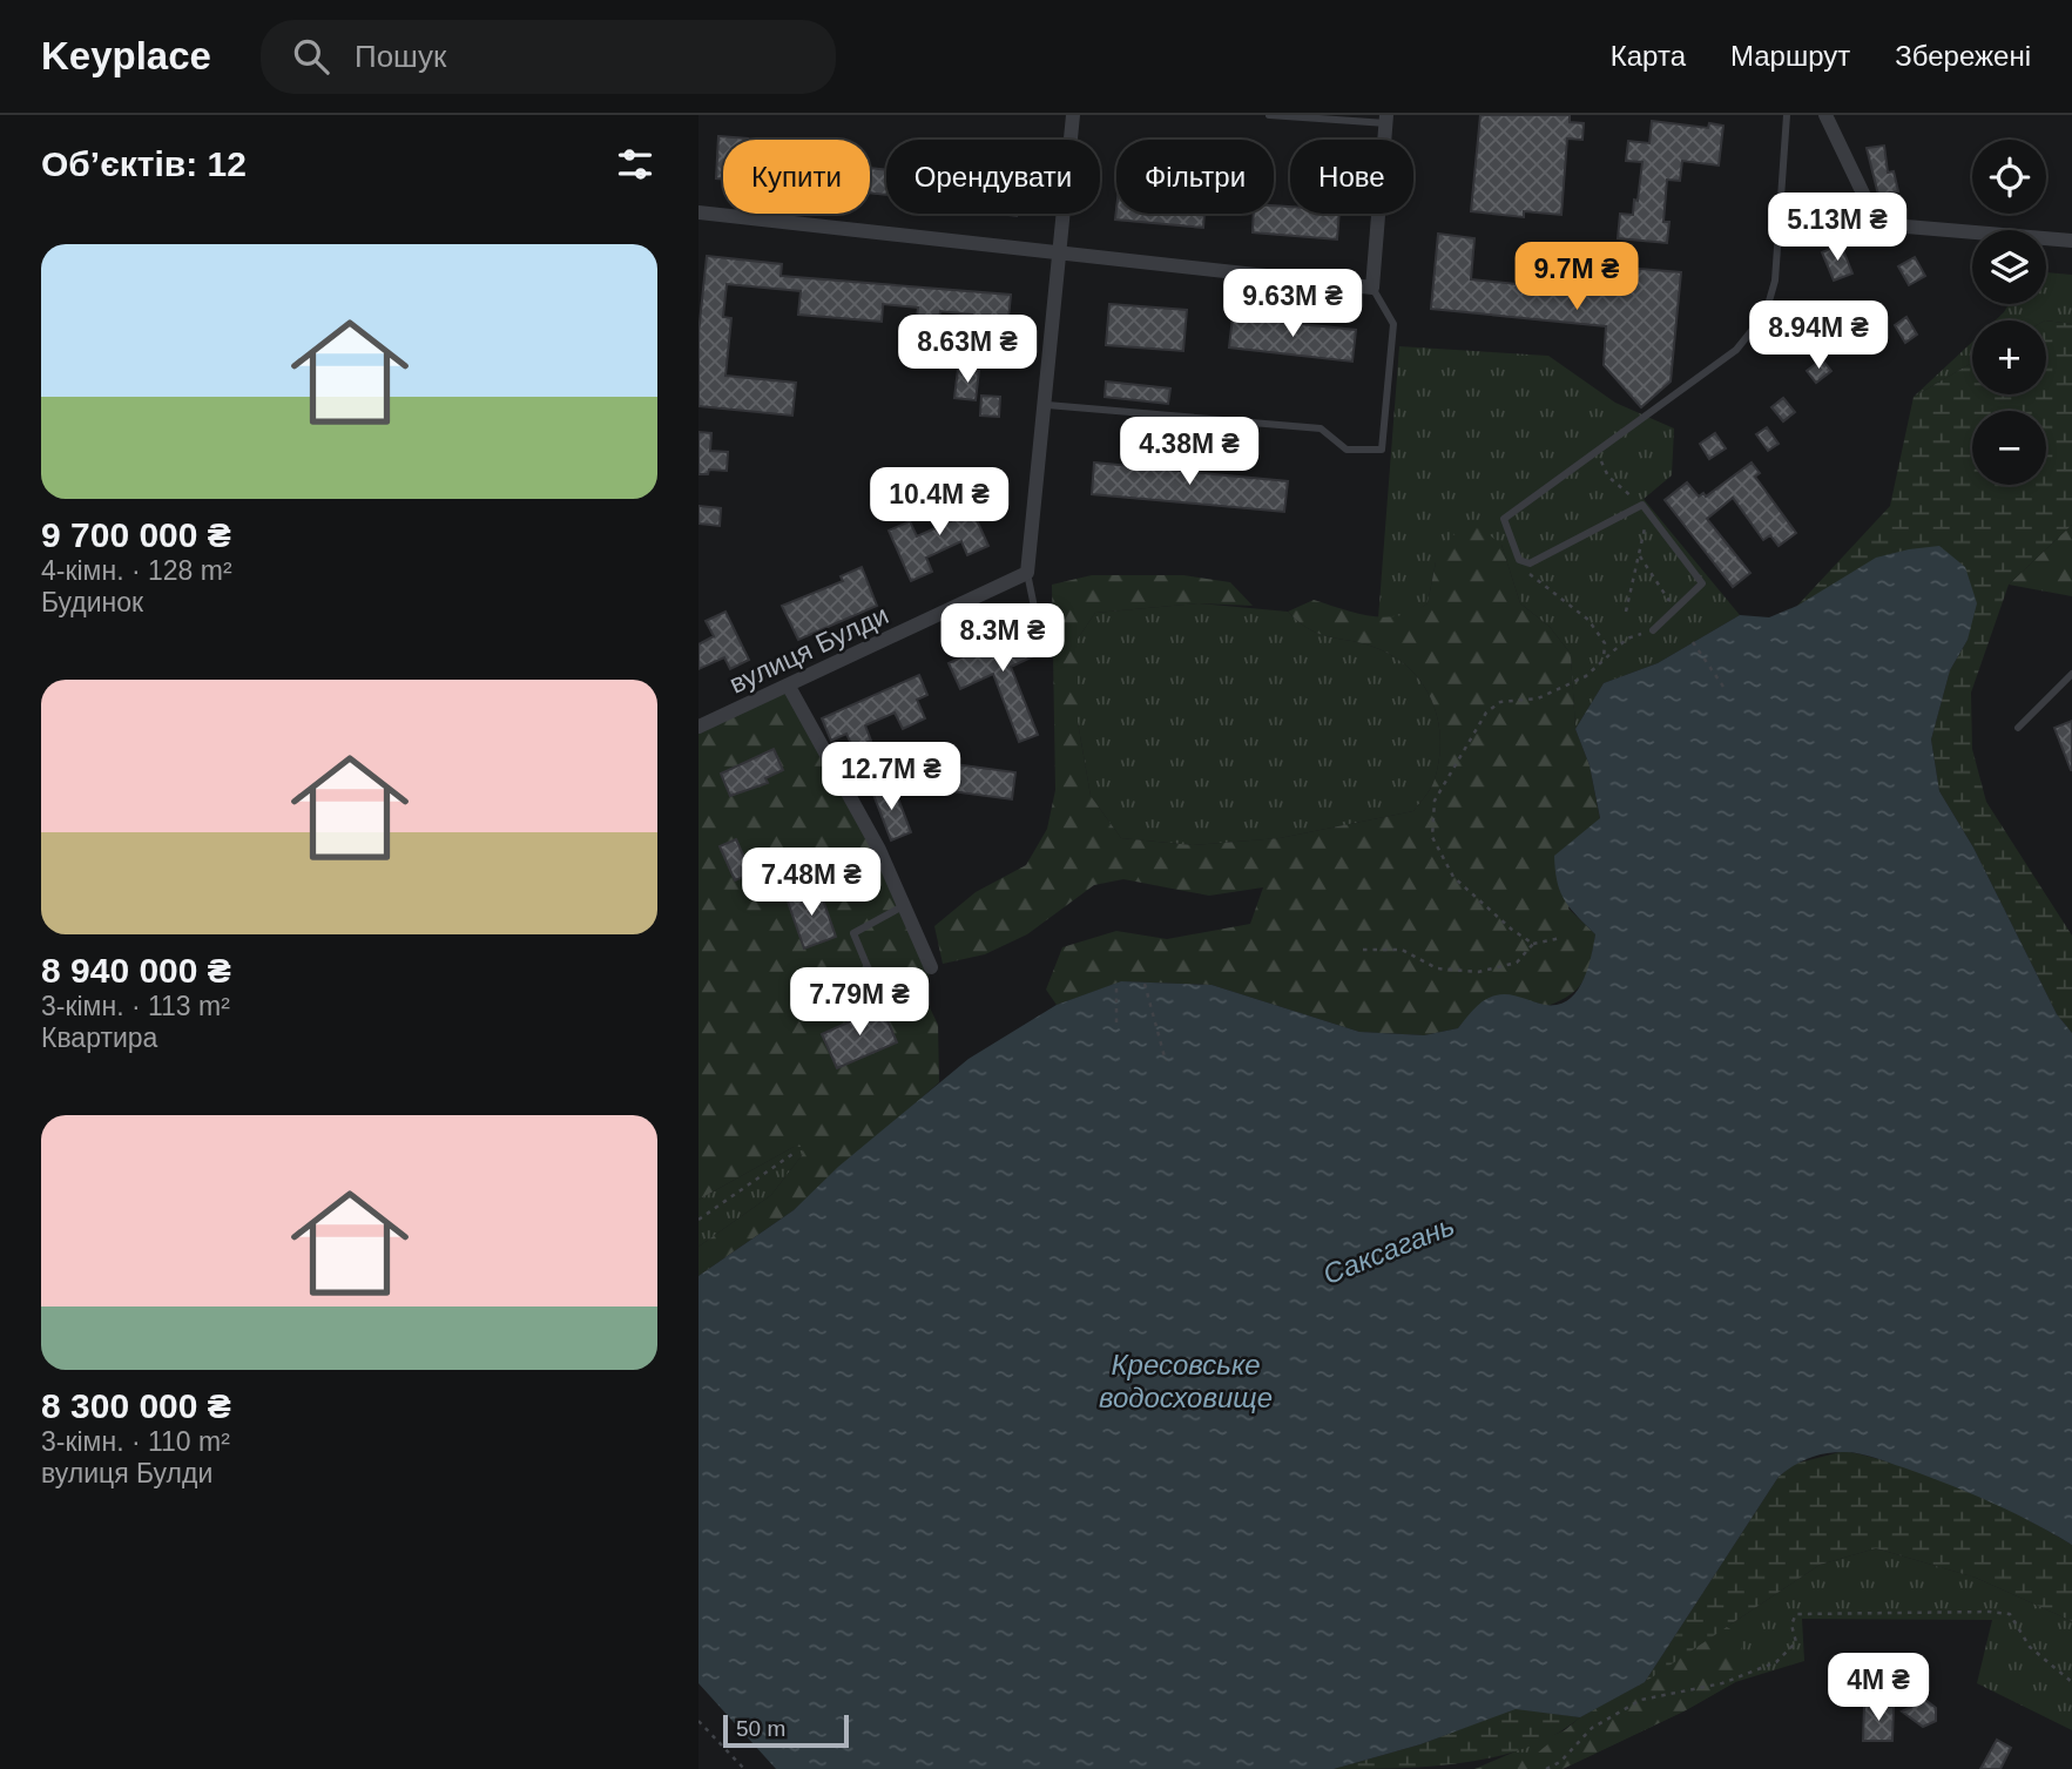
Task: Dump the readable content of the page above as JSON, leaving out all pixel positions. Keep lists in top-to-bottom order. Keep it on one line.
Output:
{"streets":{"street":["вулиця Булди"]},"water":["Саксагань","Кресовське водосховище"],"scale_bar":"50 m","page":{"header":"Keyplace","search":"Пошук","nav":["Карта","Маршрут","Збережені"],"heading":"Об’єктів: 12","map_buttons":["+","−"],"chip":["Купити","Орендувати","Фільтри","Нове"],"price":["5.13M ₴","9.7M ₴","9.63M ₴","8.94M ₴","8.63M ₴","4.38M ₴","10.4M ₴","8.3M ₴","12.7M ₴","7.48M ₴","7.79M ₴","4M ₴"],"list":[{"name":"9 700 000 ₴","note":"4-кімн. · 128 m² · Будинок"},{"name":"8 940 000 ₴","note":"3-кімн. · 113 m² · Квартира"},{"name":"8 300 000 ₴","note":"3-кімн. · 110 m² · вулиця Булди"}],"scale":"50 m"}}
